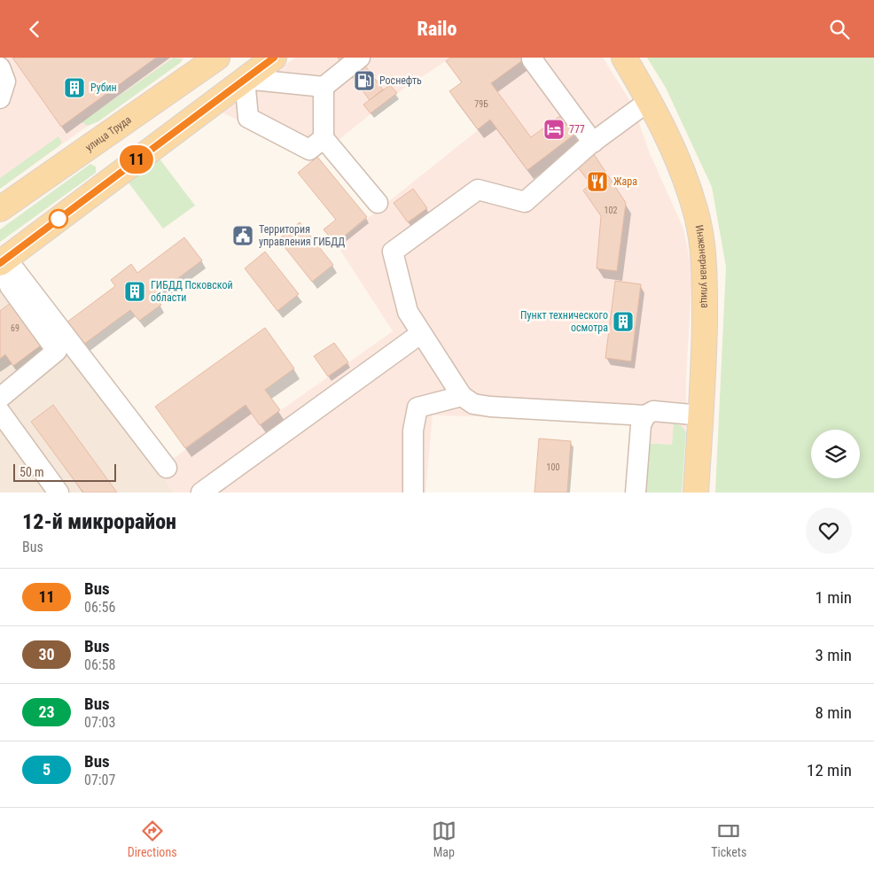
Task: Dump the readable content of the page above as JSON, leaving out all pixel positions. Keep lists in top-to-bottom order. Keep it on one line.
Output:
{"streets":{"main road":["улица Труда","Инженерная улица"]},"places":{"fuel station":["Роснефть"],"building":["Рубин","ГИБДД Псковской области","Пункт технического осмотра"],"hotel":["777"],"restaurant":["Жара"],"public building":["Территория управления ГИБДД"]},"lines":["bus line 11"],"house_numbers":["79Б","102","69","100"],"scale_bar":"50 m","page":{"header":"Railo","on_map":"11","scale":"50 m","heading":["12-й микрорайон","Bus"],"list":[{"mark":"11","name":"Bus","note":"06:56","value":"1 min"},{"mark":"30","name":"Bus","note":"06:58","value":"3 min"},{"mark":"23","name":"Bus","note":"07:03","value":"8 min"},{"mark":"5","name":"Bus","note":"07:07","value":"12 min"}],"tabs":["Directions","Map","Tickets"]}}
